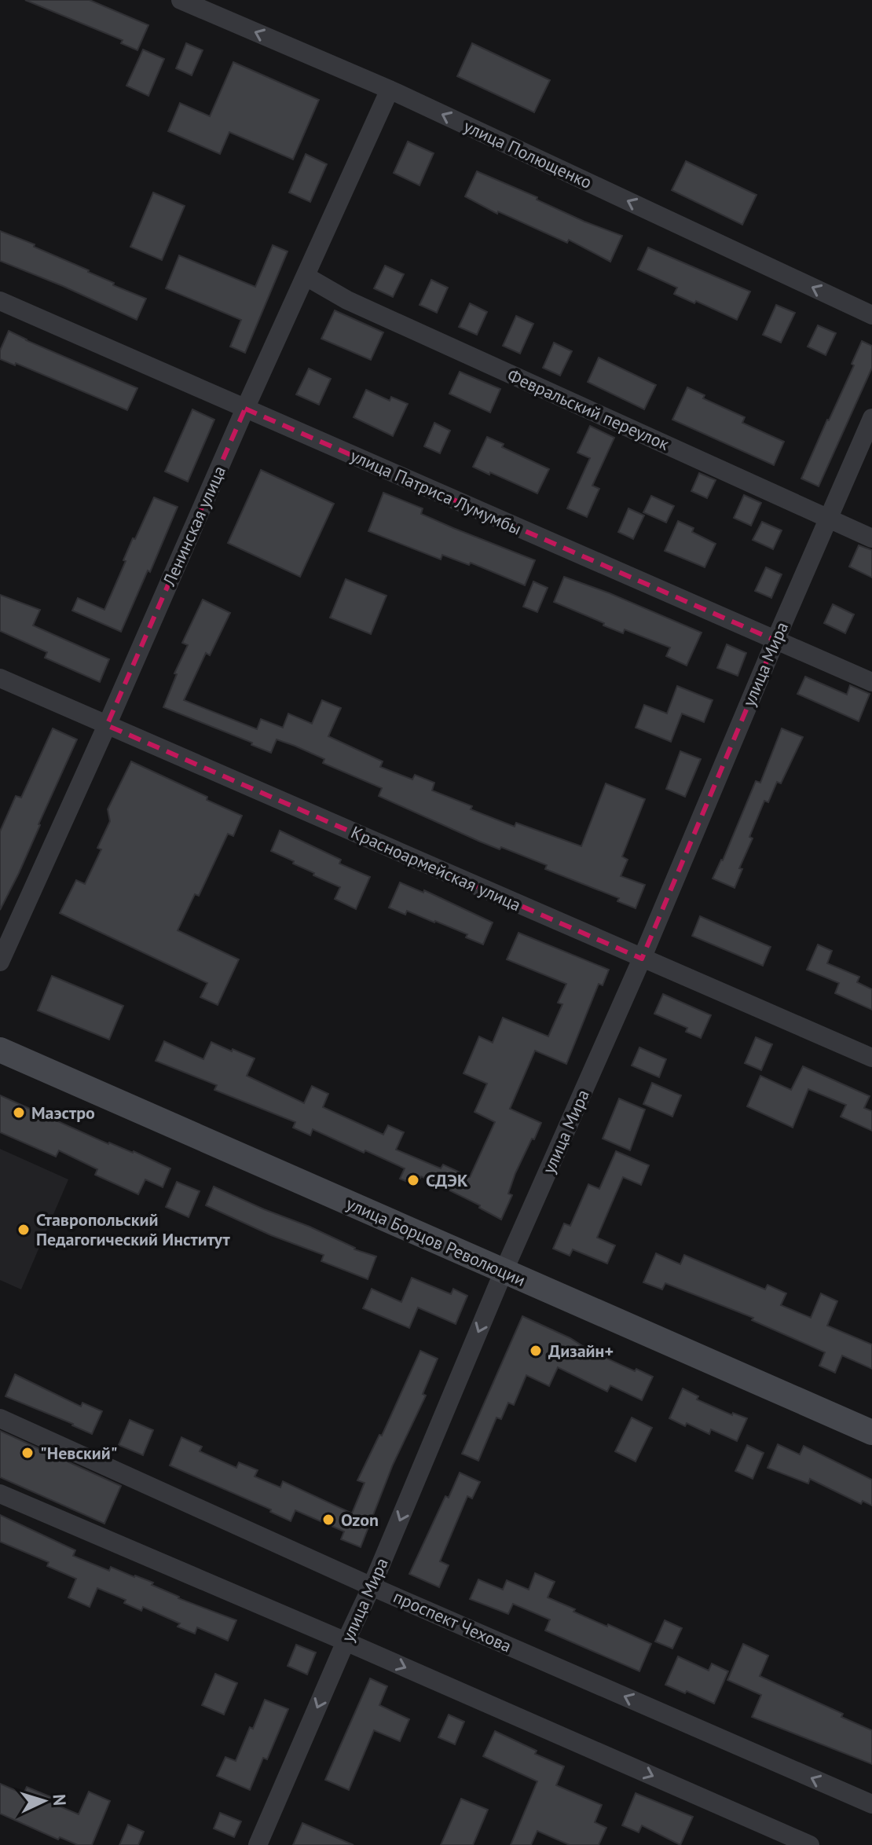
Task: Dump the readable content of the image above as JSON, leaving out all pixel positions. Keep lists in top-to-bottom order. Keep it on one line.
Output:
{"streets":{"main road":["улица Борцов Революции"],"street":["улица Полющенко","Февральский переулок","улица Патриса Лумумбы","Ленинская улица","улица Мира","Красноармейская улица","проспект Чехова"]},"crossings":[["улица Полющенко","Ленинская улица"],["Февральский переулок","Ленинская улица"],["Февральский переулок","улица Мира"],["улица Патриса Лумумбы","Ленинская улица"],["улица Патриса Лумумбы","улица Мира"],["Ленинская улица","Красноармейская улица"],["улица Мира","Красноармейская улица"],["улица Мира","улица Борцов Революции"],["улица Мира","проспект Чехова"]],"one_way":["улица Полющенко","улица Мира"],"places":["Маэстро","СДЭК","Ставропольский Педагогический Институт","Дизайн+","\"Невский\"","Ozon"],"north":"right"}
